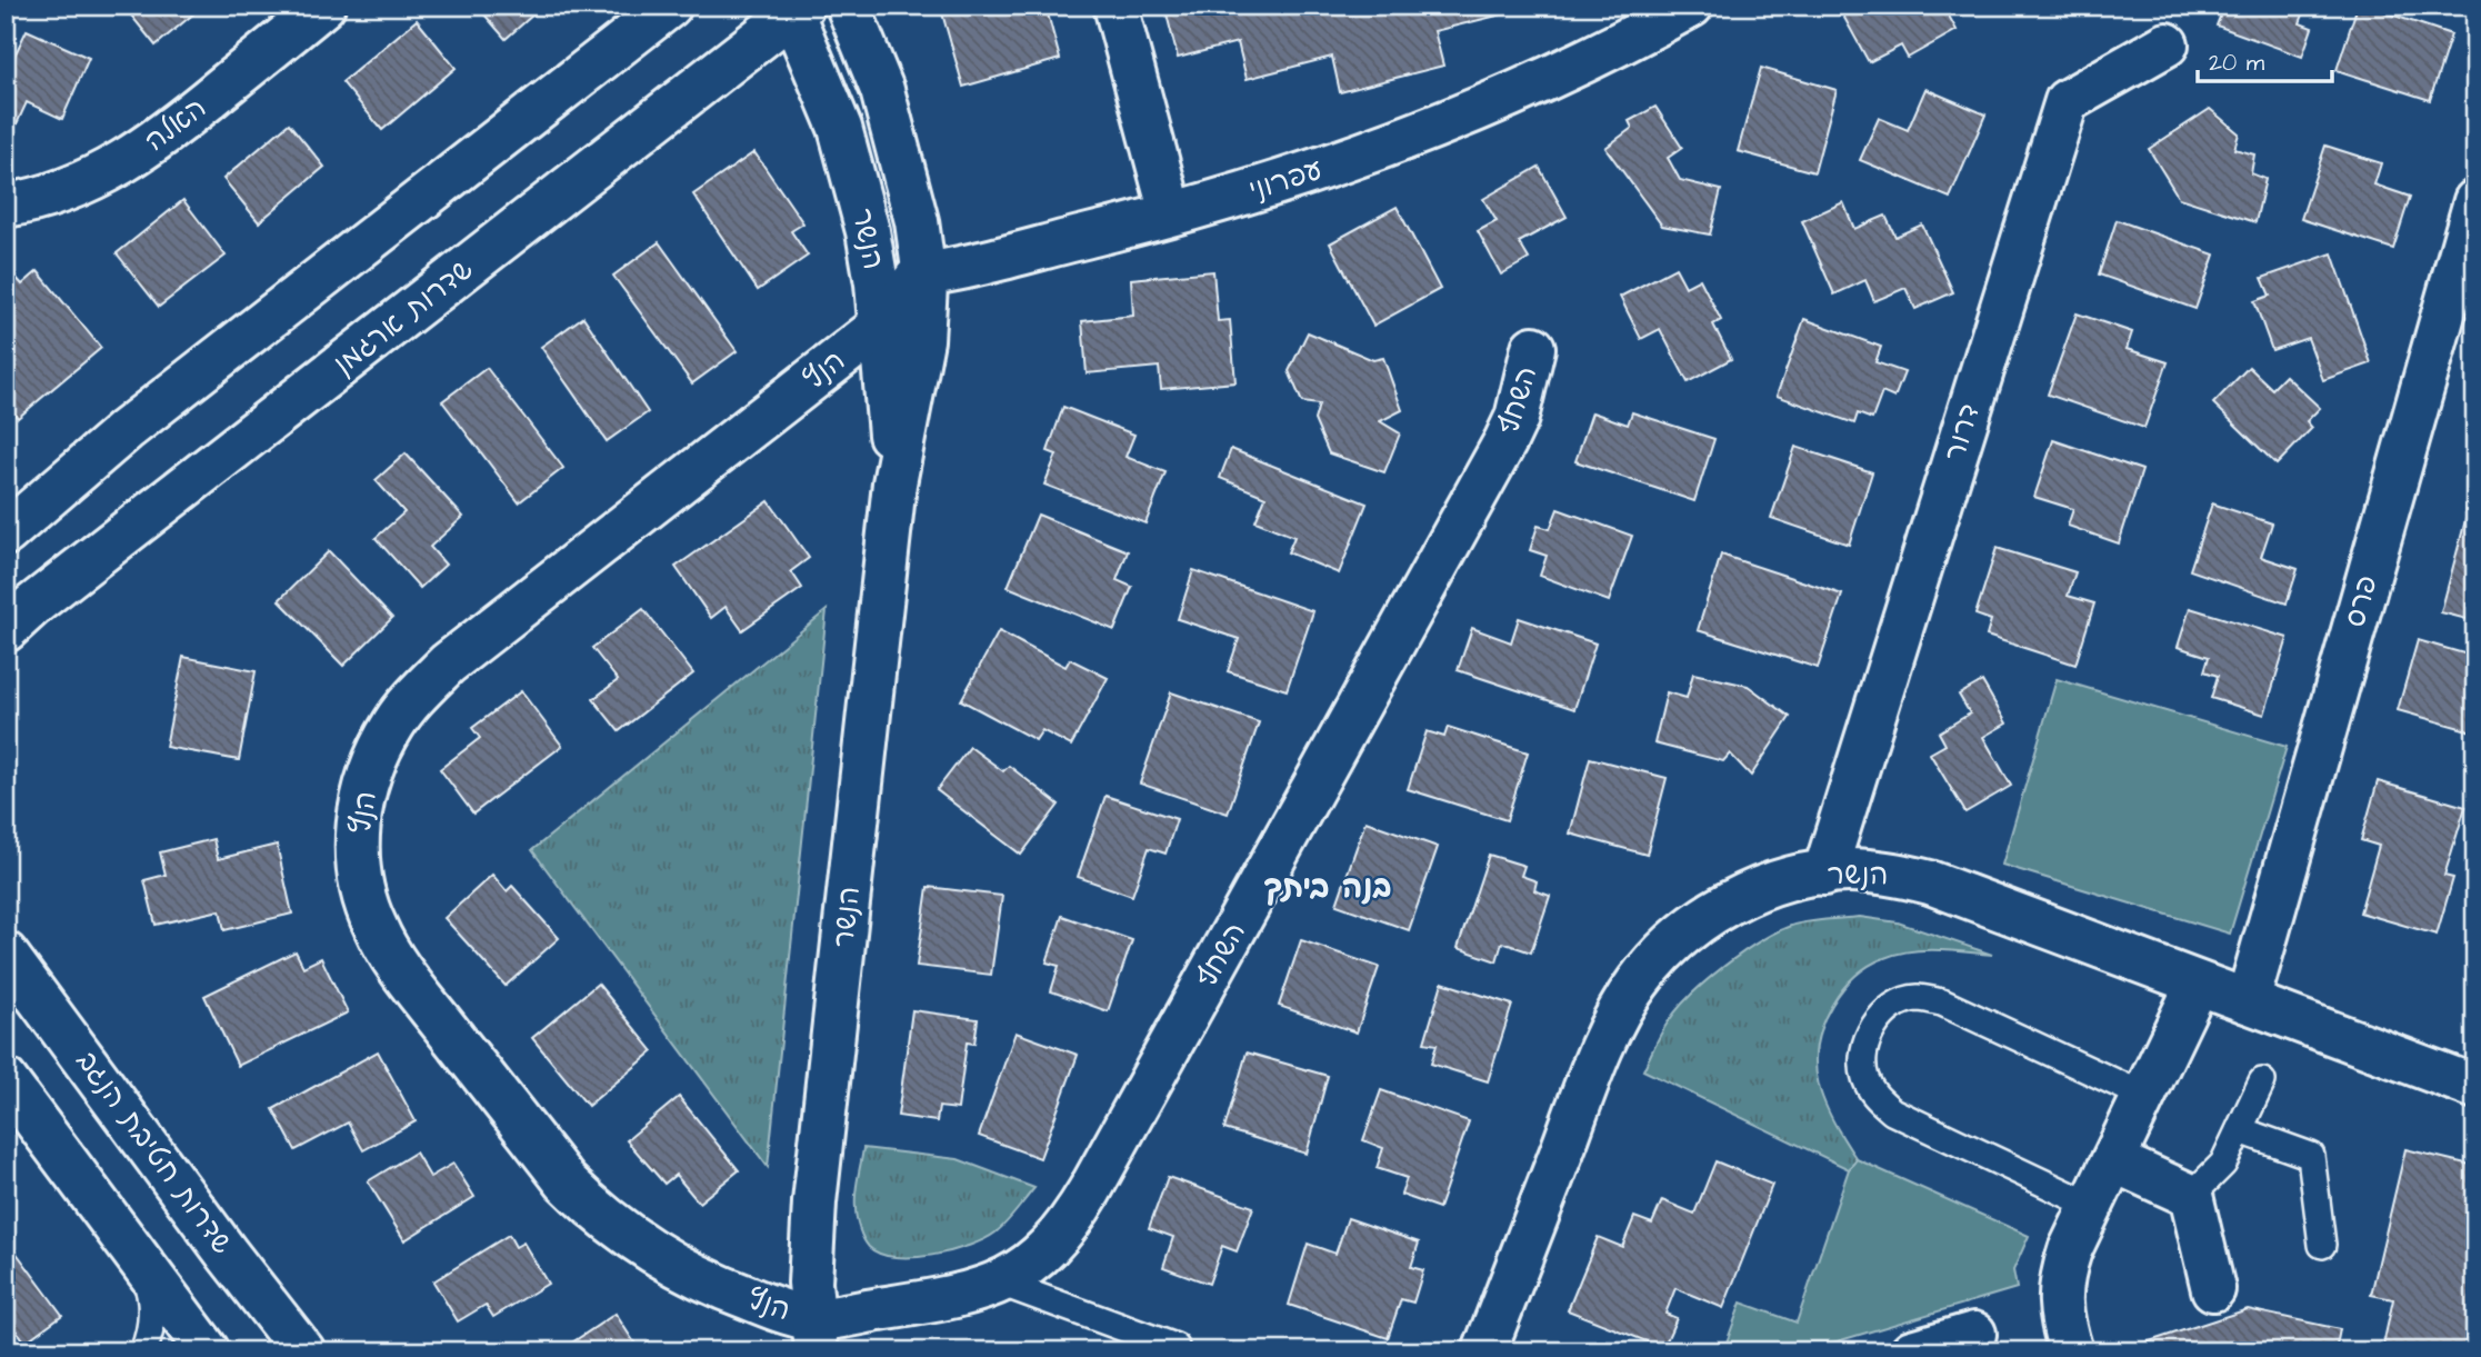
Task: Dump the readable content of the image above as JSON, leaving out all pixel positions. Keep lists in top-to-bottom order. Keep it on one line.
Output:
{"streets":{"street":["האלה","עפרוני","הנשר","שדרות ארגמן","הנץ","השחף","דרור","פרס","שדרות חטיבת הנגב"]},"crossings":[["עפרוני","הנשר"],["הנשר","שדרות ארגמן"],["הנשר","הנץ"],["הנשר","השחף"],["הנשר","דרור"],["הנשר","פרס"],["הנץ","השחף"]],"districts":["בנה ביתך"],"scale_bar":"20 m"}
